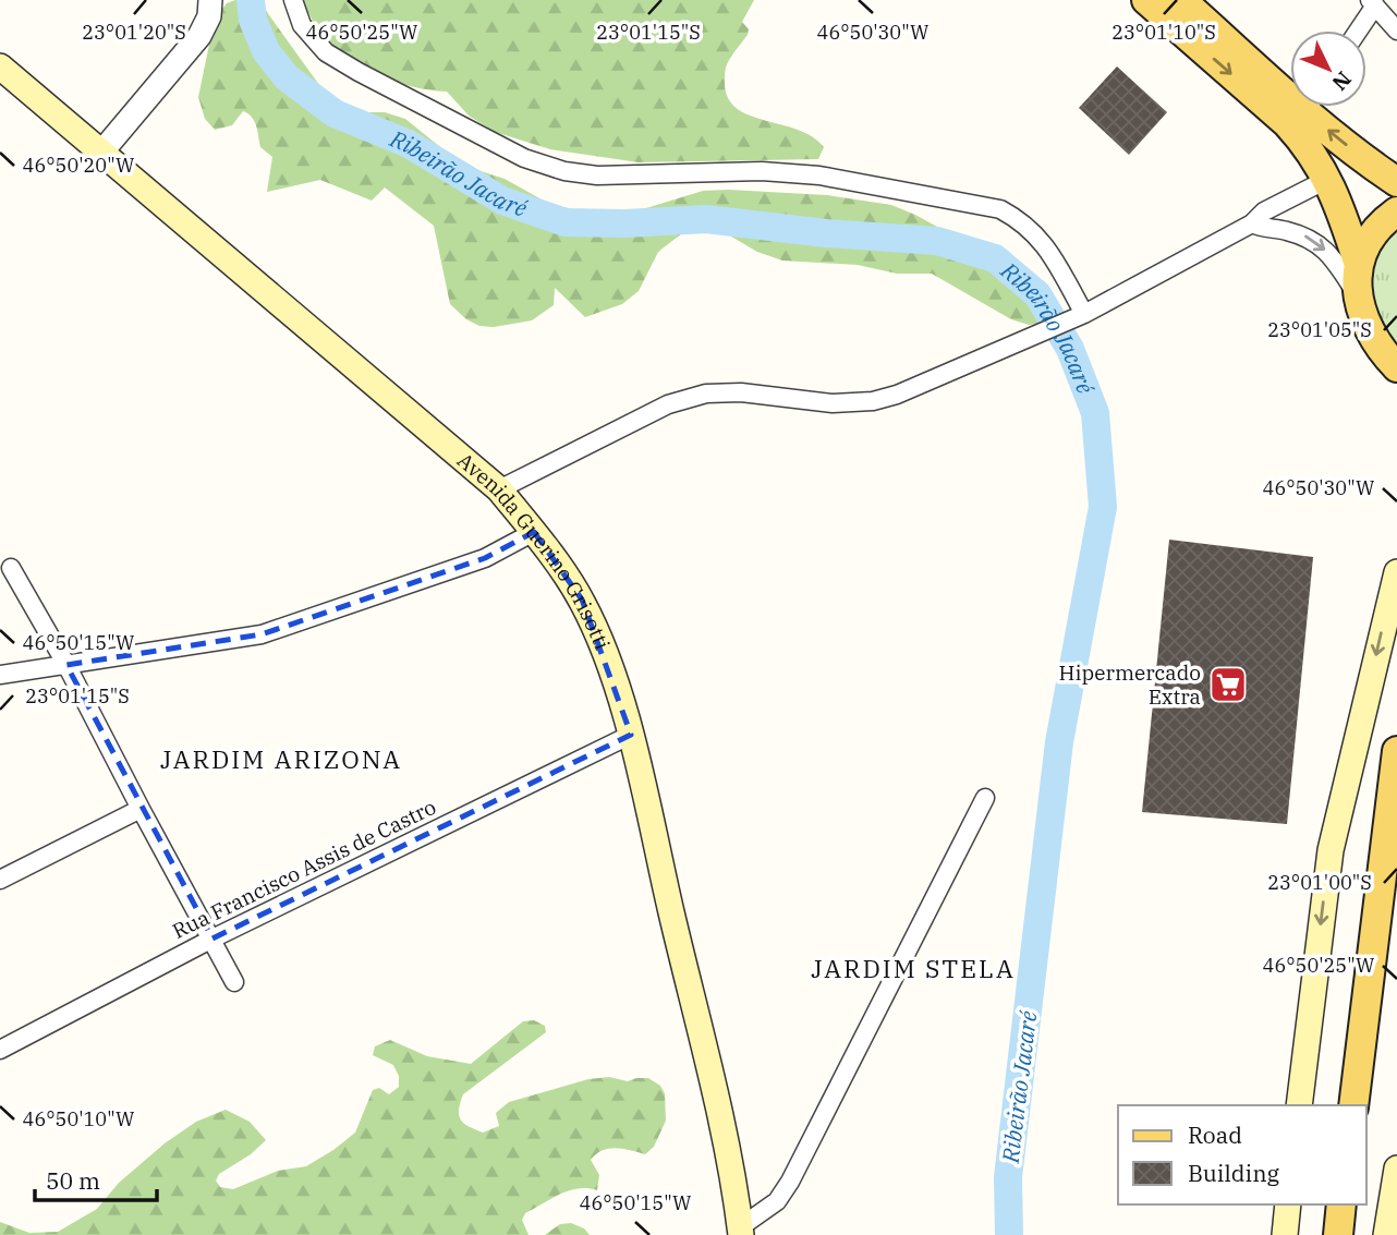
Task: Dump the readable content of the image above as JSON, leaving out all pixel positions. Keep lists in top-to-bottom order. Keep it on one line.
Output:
{"streets":{"main road":["Avenida Guerino Grisotti"],"street":["Rua Francisco Assis de Castro"]},"crossings":[["Avenida Guerino Grisotti","Rua Francisco Assis de Castro"]],"districts":["JARDIM ARIZONA","JARDIM STELA"],"water":["Ribeirão Jacaré"],"places":{"supermarket":["Hipermercado Extra"]},"legend":["Road","Building"],"scale_bar":"50 m","north":"bottom right","coordinates":["46°50'25\"W","46°50'30\"W","23°01'20\"S","23°01'15\"S","23°01'10\"S","46°50'20\"W","23°01'05\"S","46°50'15\"W","23°01'00\"S","46°50'10\"W"]}
